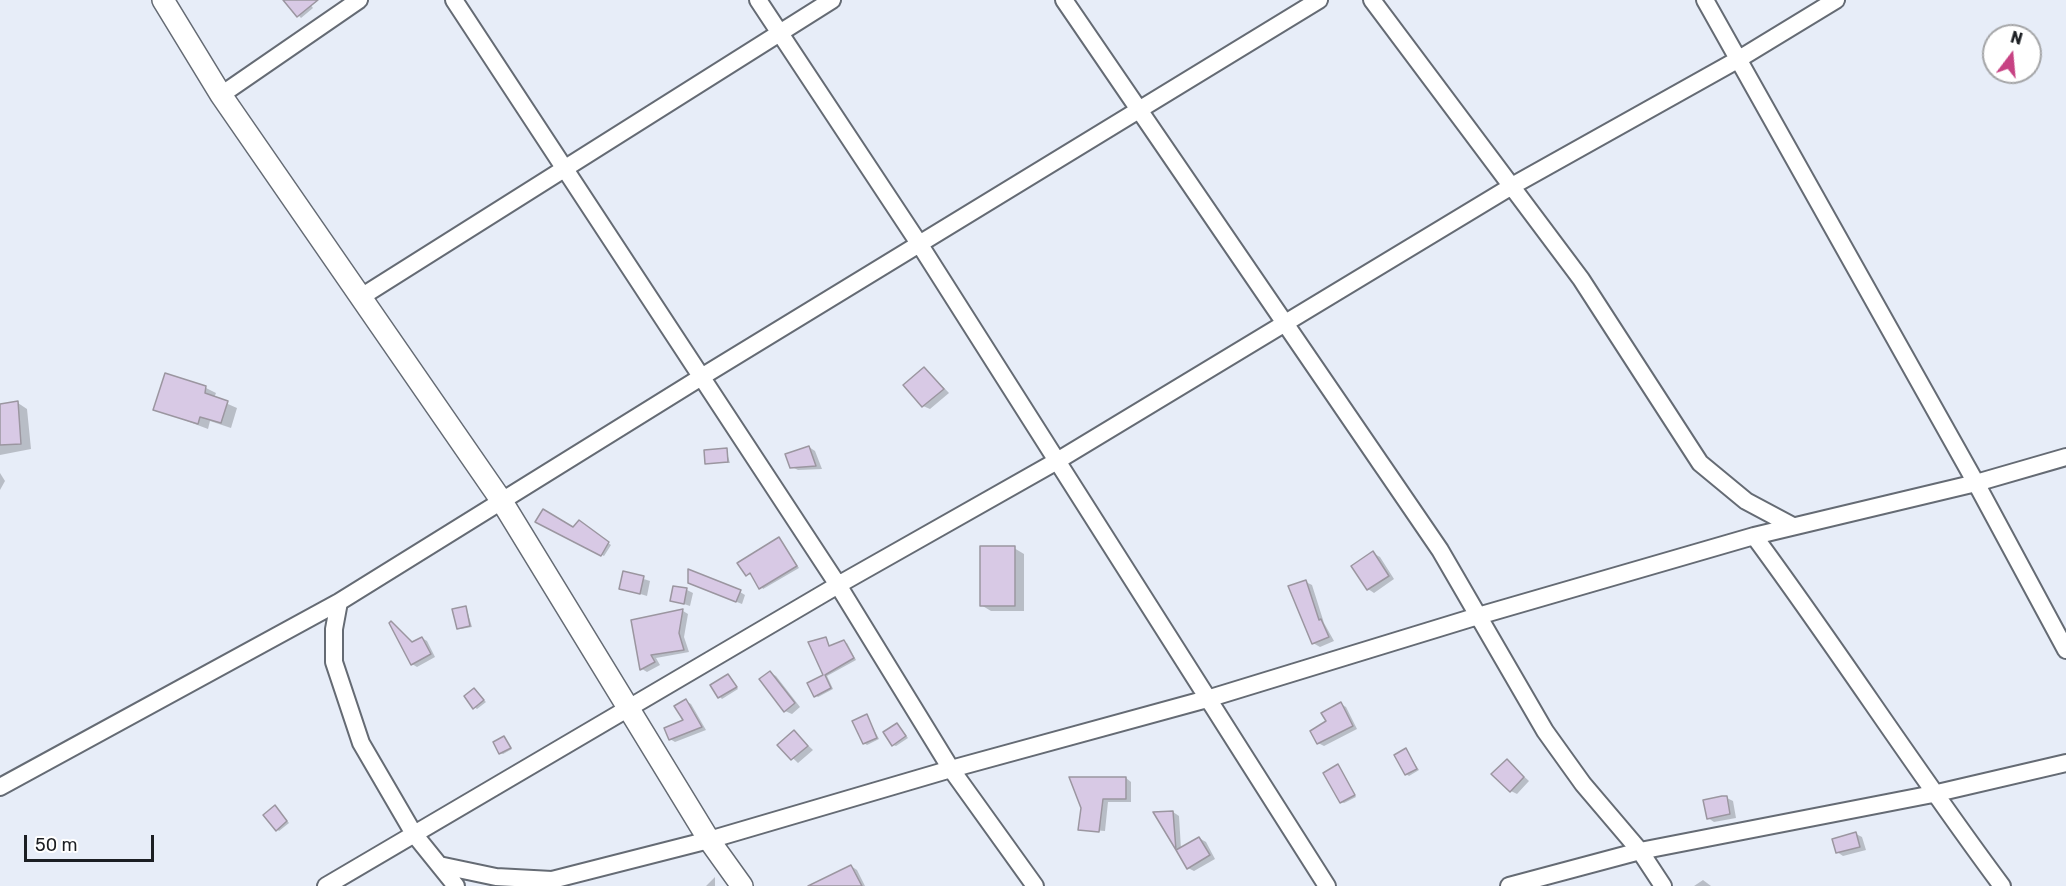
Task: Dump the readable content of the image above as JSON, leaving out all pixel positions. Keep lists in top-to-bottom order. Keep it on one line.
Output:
{"scale_bar":"50 m","north":"top"}
